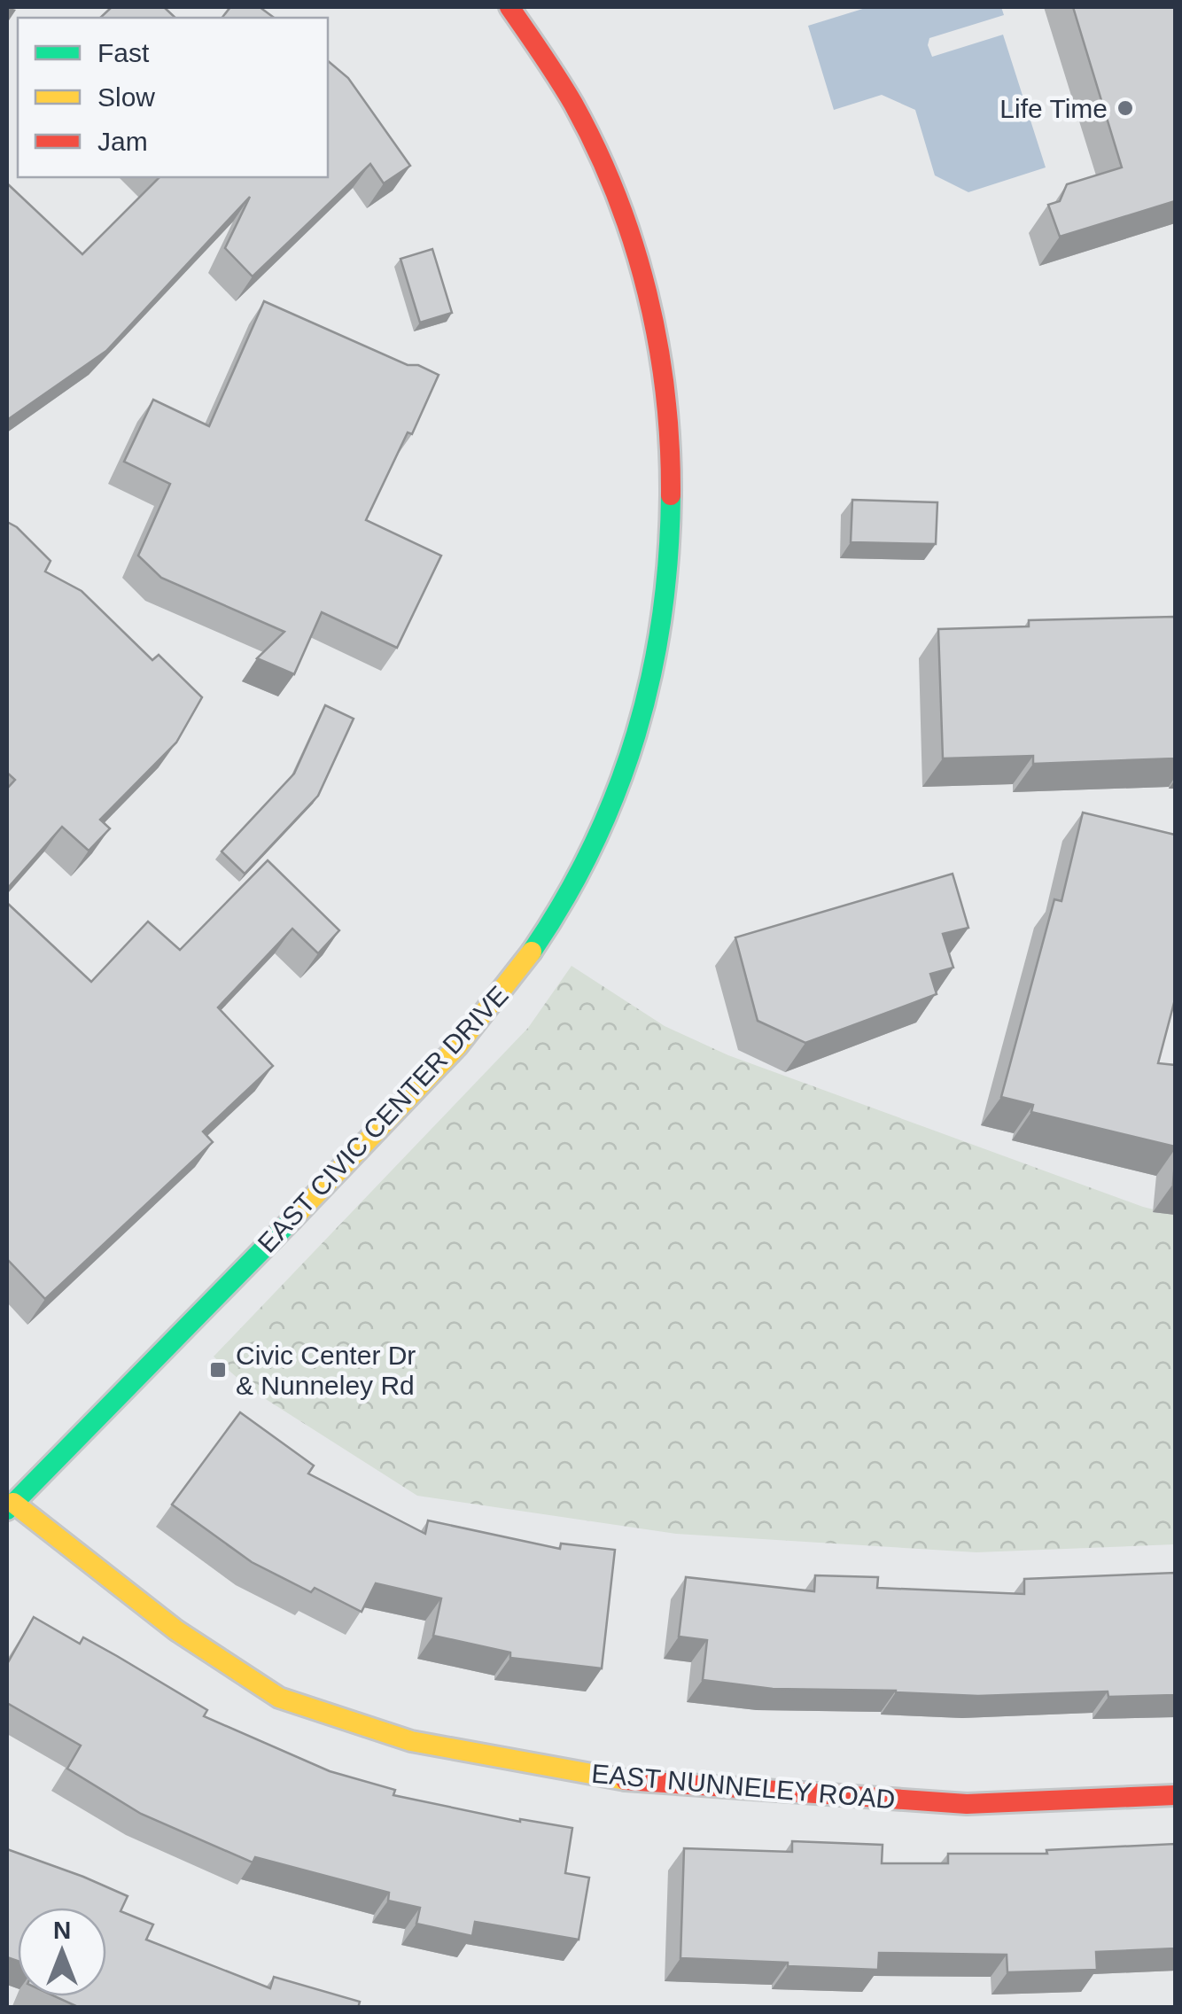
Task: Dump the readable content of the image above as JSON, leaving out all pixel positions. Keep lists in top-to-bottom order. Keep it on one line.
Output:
{"streets":{"street":["EAST CIVIC CENTER DRIVE","EAST NUNNELEY ROAD"]},"crossings":[["EAST CIVIC CENTER DRIVE","EAST NUNNELEY ROAD"]],"places":{"other":["Life Time"],"transit":["Civic Center Dr & Nunneley Rd"]},"legend":["Fast","Slow","Jam"],"north":"top"}
